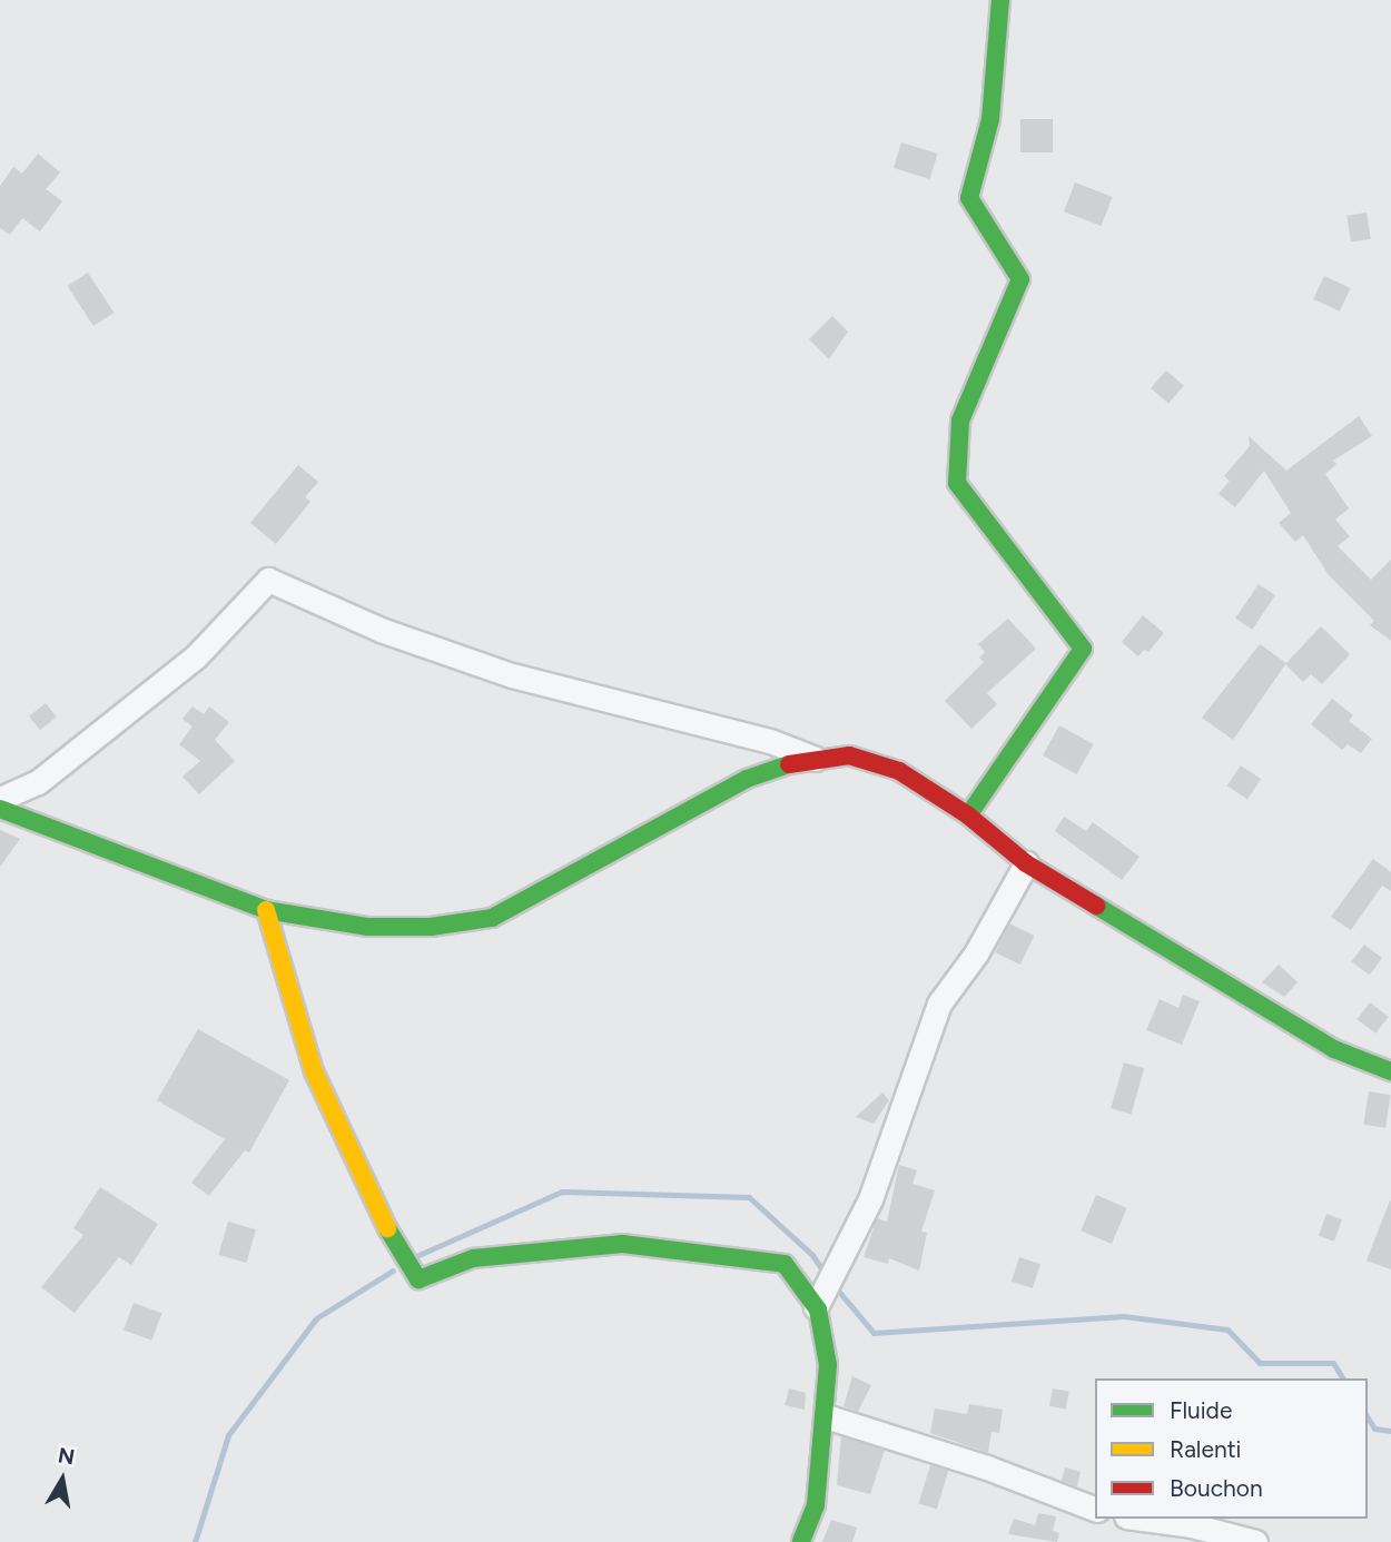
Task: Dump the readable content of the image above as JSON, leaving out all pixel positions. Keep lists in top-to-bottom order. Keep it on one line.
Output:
{"legend":["Fluide","Ralenti","Bouchon"],"north":"top"}
